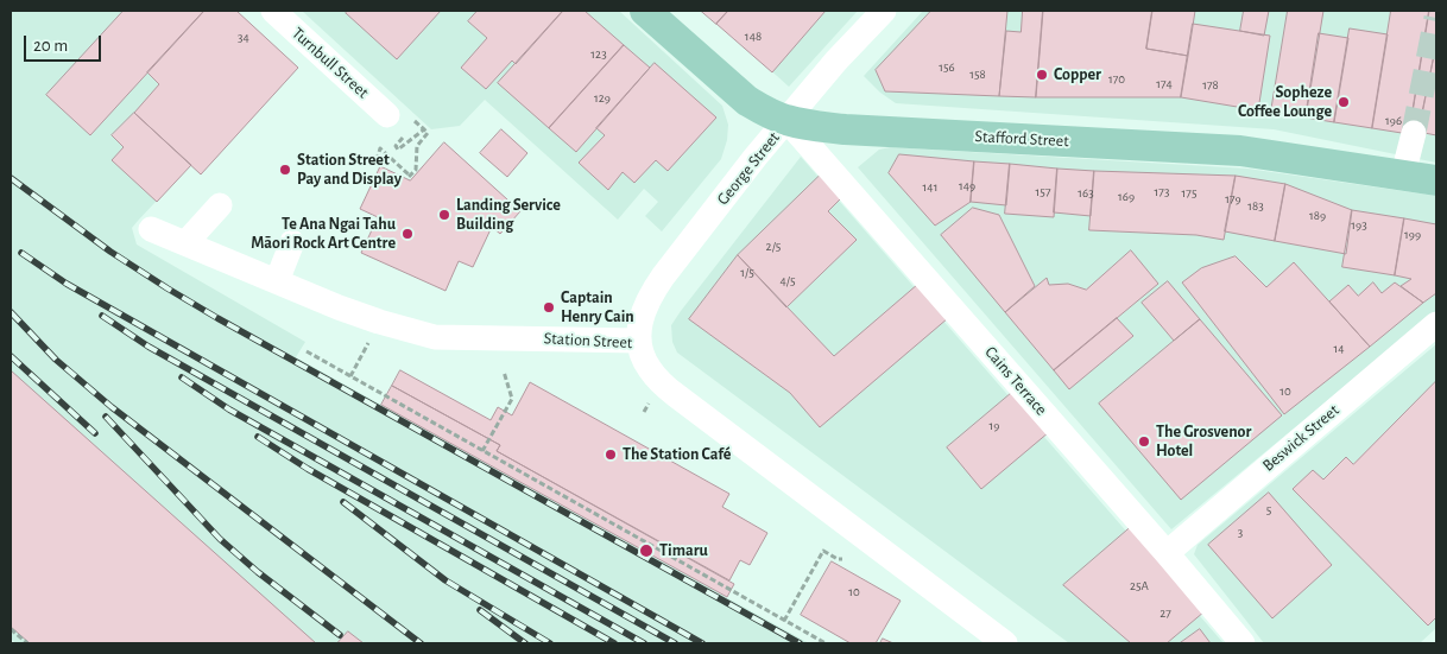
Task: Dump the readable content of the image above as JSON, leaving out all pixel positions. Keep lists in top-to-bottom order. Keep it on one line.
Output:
{"streets":{"main road":["Stafford Street"],"street":["Turnbull Street","George Street","Station Street","Cains Terrace","Beswick Street"]},"crossings":[["Stafford Street","George Street"],["Stafford Street","Cains Terrace"],["George Street","Station Street"],["George Street","Cains Terrace"],["Cains Terrace","Beswick Street"]],"places":["Copper","Sopheze Coffee Lounge","Station Street Pay and Display","Landing Service Building","Te Ana Ngai Tahu Māori Rock Art Centre","Captain Henry Cain","The Grosvenor Hotel","The Station Café","Timaru"],"house_numbers":["148","34","123","156","158","170","174","178","129","196","149","141","157","173","163","175","169","179","183","189","193","199","2/5","1/5","4/5","14","10","19","5","3","25A","10","27"],"scale_bar":"20 m"}
